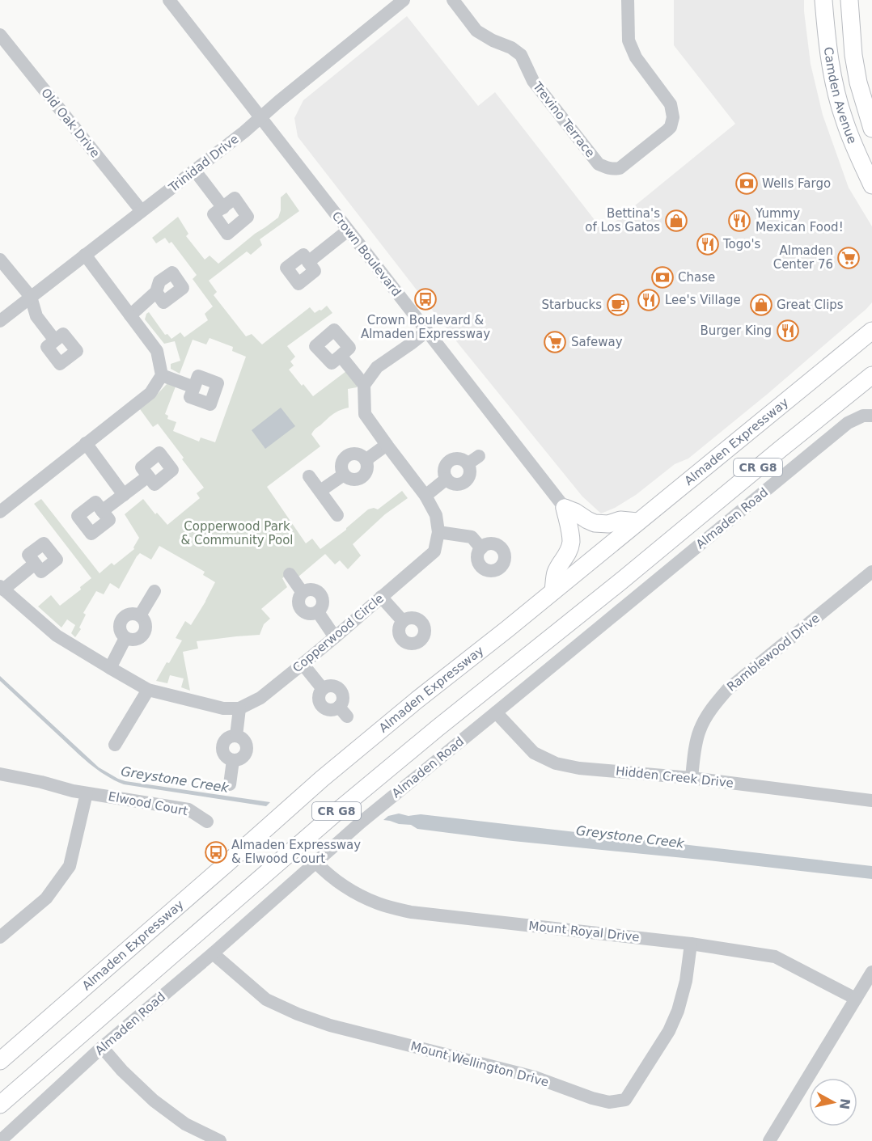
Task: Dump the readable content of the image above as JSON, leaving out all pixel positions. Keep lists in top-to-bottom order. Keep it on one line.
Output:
{"streets":{"main road":["Camden Avenue","Almaden Expressway","CR G8"],"street":["Trevino Terrace","Old Oak Drive","Trinidad Drive","Crown Boulevard","Almaden Road","Copperwood Circle","Ramblewood Drive","Hidden Creek Drive","Elwood Court","Mount Royal Drive","Mount Wellington Drive"]},"crossings":[["Old Oak Drive","Trinidad Drive"],["Trinidad Drive","Crown Boulevard"],["Almaden Road","Hidden Creek Drive"],["Almaden Road","Mount Royal Drive"],["Almaden Road","Mount Wellington Drive"],["Ramblewood Drive","Hidden Creek Drive"],["Mount Royal Drive","Mount Wellington Drive"]],"water":["Greystone Creek"],"parks":["Copperwood Park & Community Pool"],"places":{"bank":["Wells Fargo","Chase"],"shop":["Bettina's of Los Gatos","Great Clips"],"restaurant":["Yummy Mexican Food!","Togo's","Lee's Village","Burger King"],"supermarket":["Almaden Center 76","Safeway"],"bus stop":["Crown Boulevard & Almaden Expressway","Almaden Expressway & Elwood Court"],"cafe":["Starbucks"]},"north":"right"}
